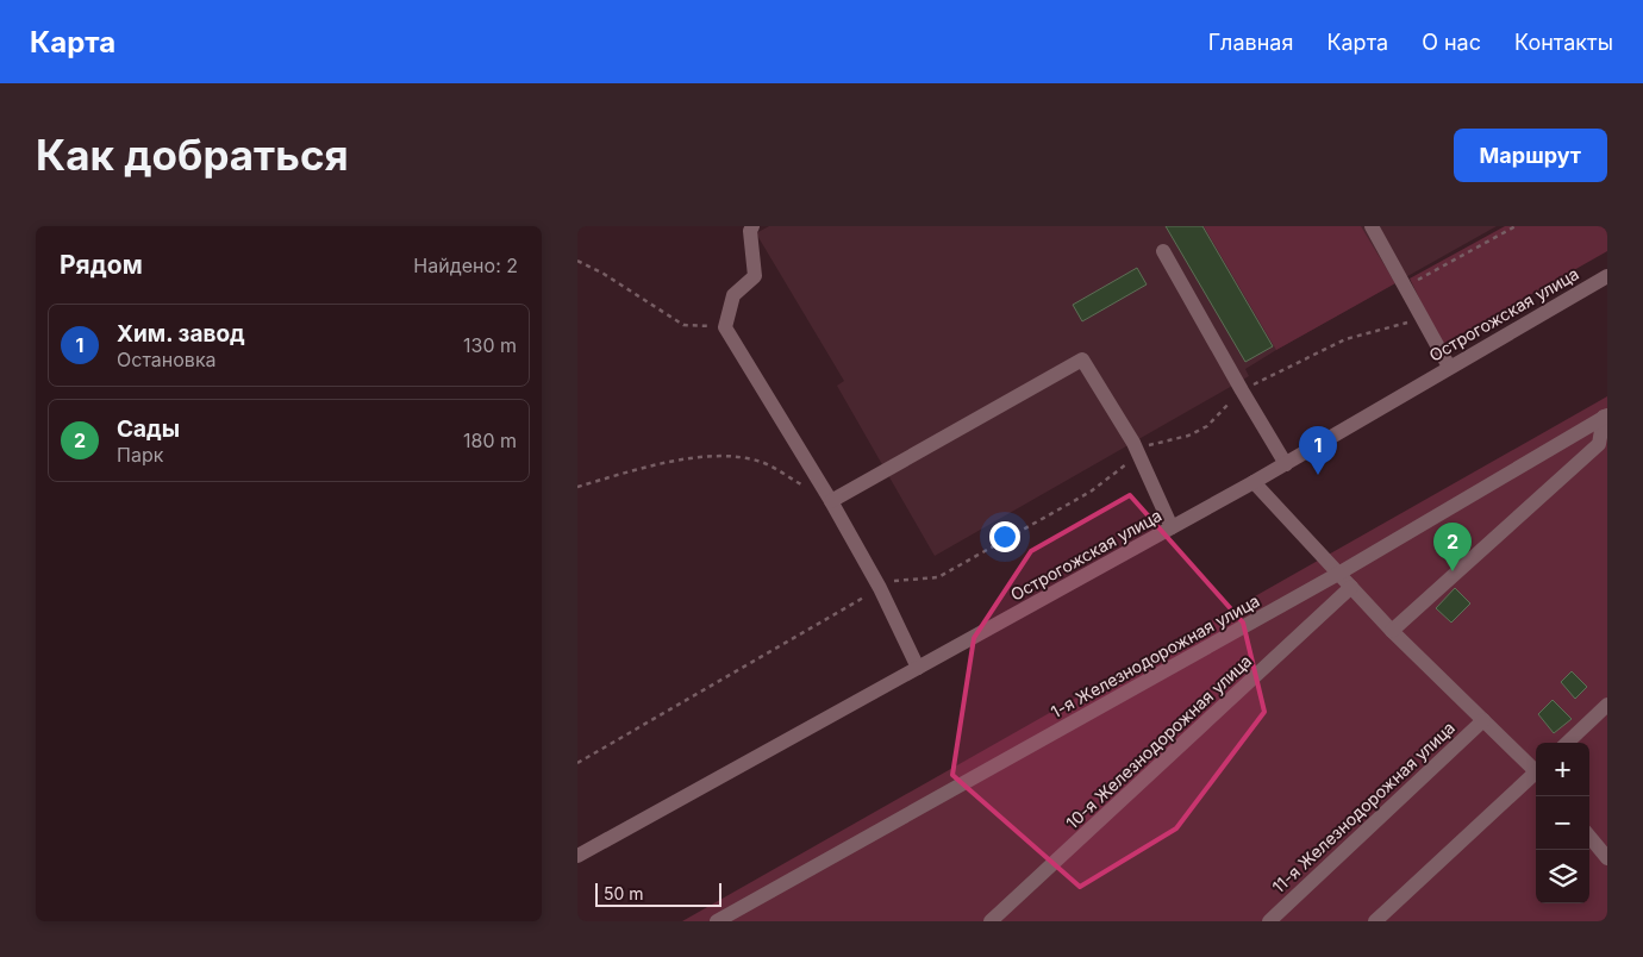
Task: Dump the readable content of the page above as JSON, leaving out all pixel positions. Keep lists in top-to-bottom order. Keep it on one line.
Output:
{"streets":{"street":["Острогожская улица","1-я Железнодорожная улица","10-я Железнодорожная улица","11-я Железнодорожная улица"]},"scale_bar":"50 m","page":{"header":"Карта","nav":["Главная","Карта","О нас","Контакты"],"buttons":"Маршрут","title":"Как добраться","heading":["Рядом","Найдено: 2"],"list":[{"mark":"1","name":"Хим. завод","note":"Остановка","value":"130 m"},{"mark":"2","name":"Сады","note":"Парк","value":"180 m"}],"pins":["1","2"],"map_buttons":["+","−"],"scale":"50 m"}}
